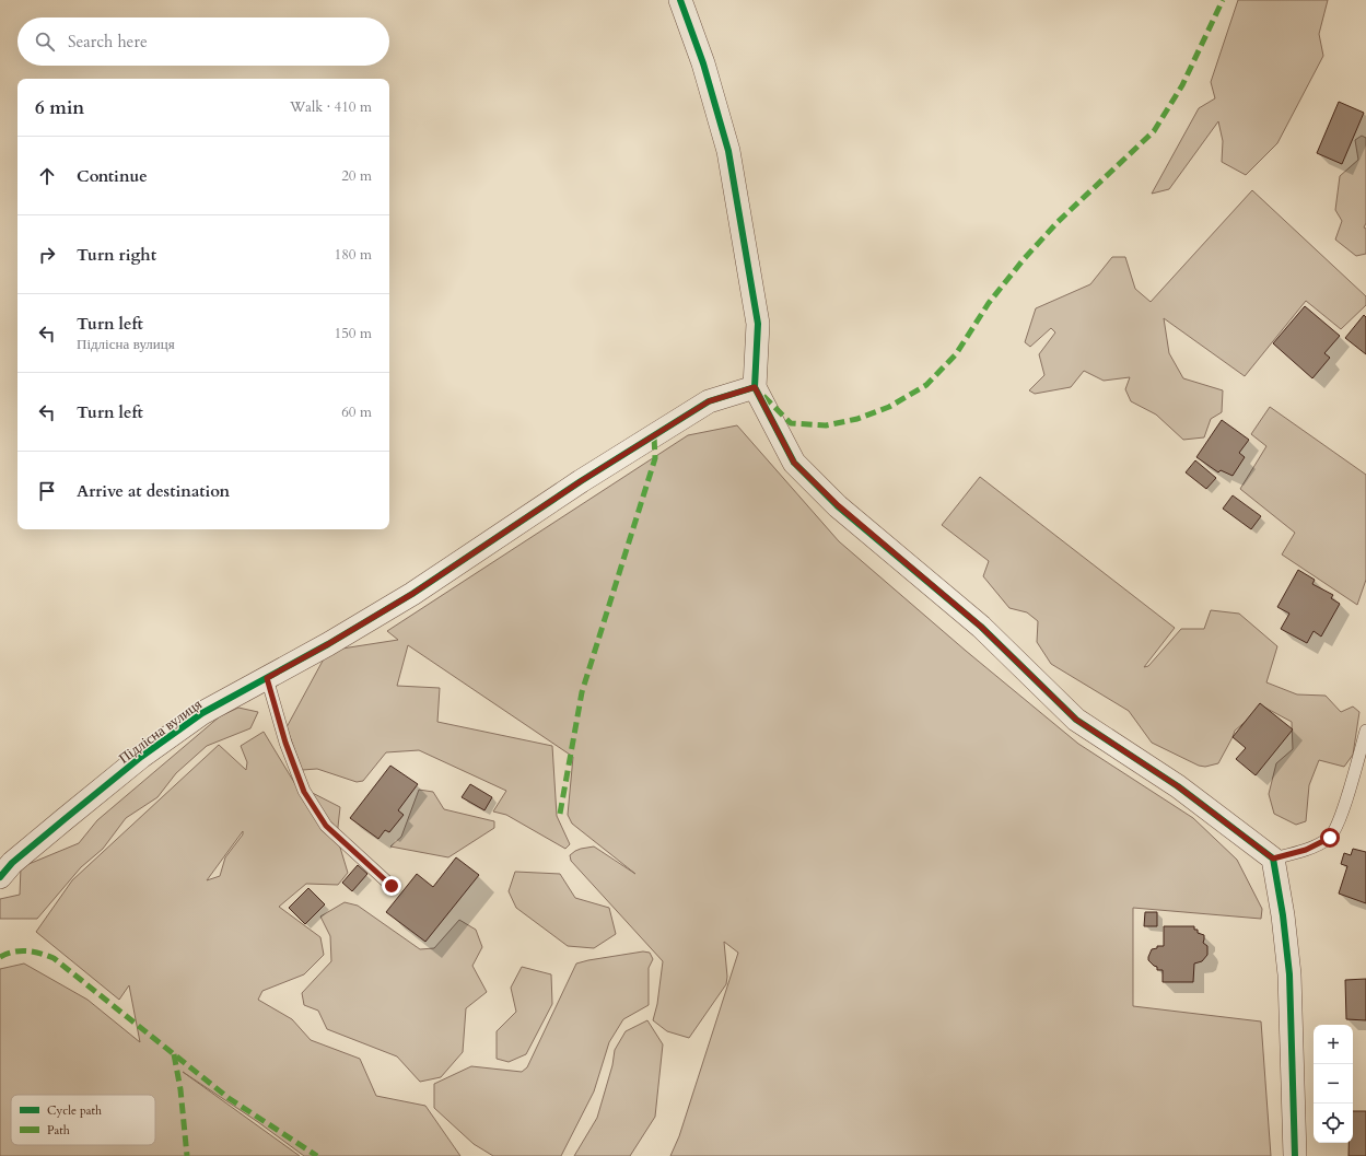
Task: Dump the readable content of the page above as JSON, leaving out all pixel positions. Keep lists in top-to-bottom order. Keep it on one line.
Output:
{"streets":{"street":["Підлісна вулиця"]},"legend":["Cycle path","Path"],"page":{"search":"Search here","heading":["6 min","Walk · 410 m"],"list":[["Continue","20 m"],["Turn right","180 m"],["Turn left","Підлісна вулиця","150 m"],["Turn left","60 m"],"Arrive at destination"],"map_buttons":["+","−"]}}
